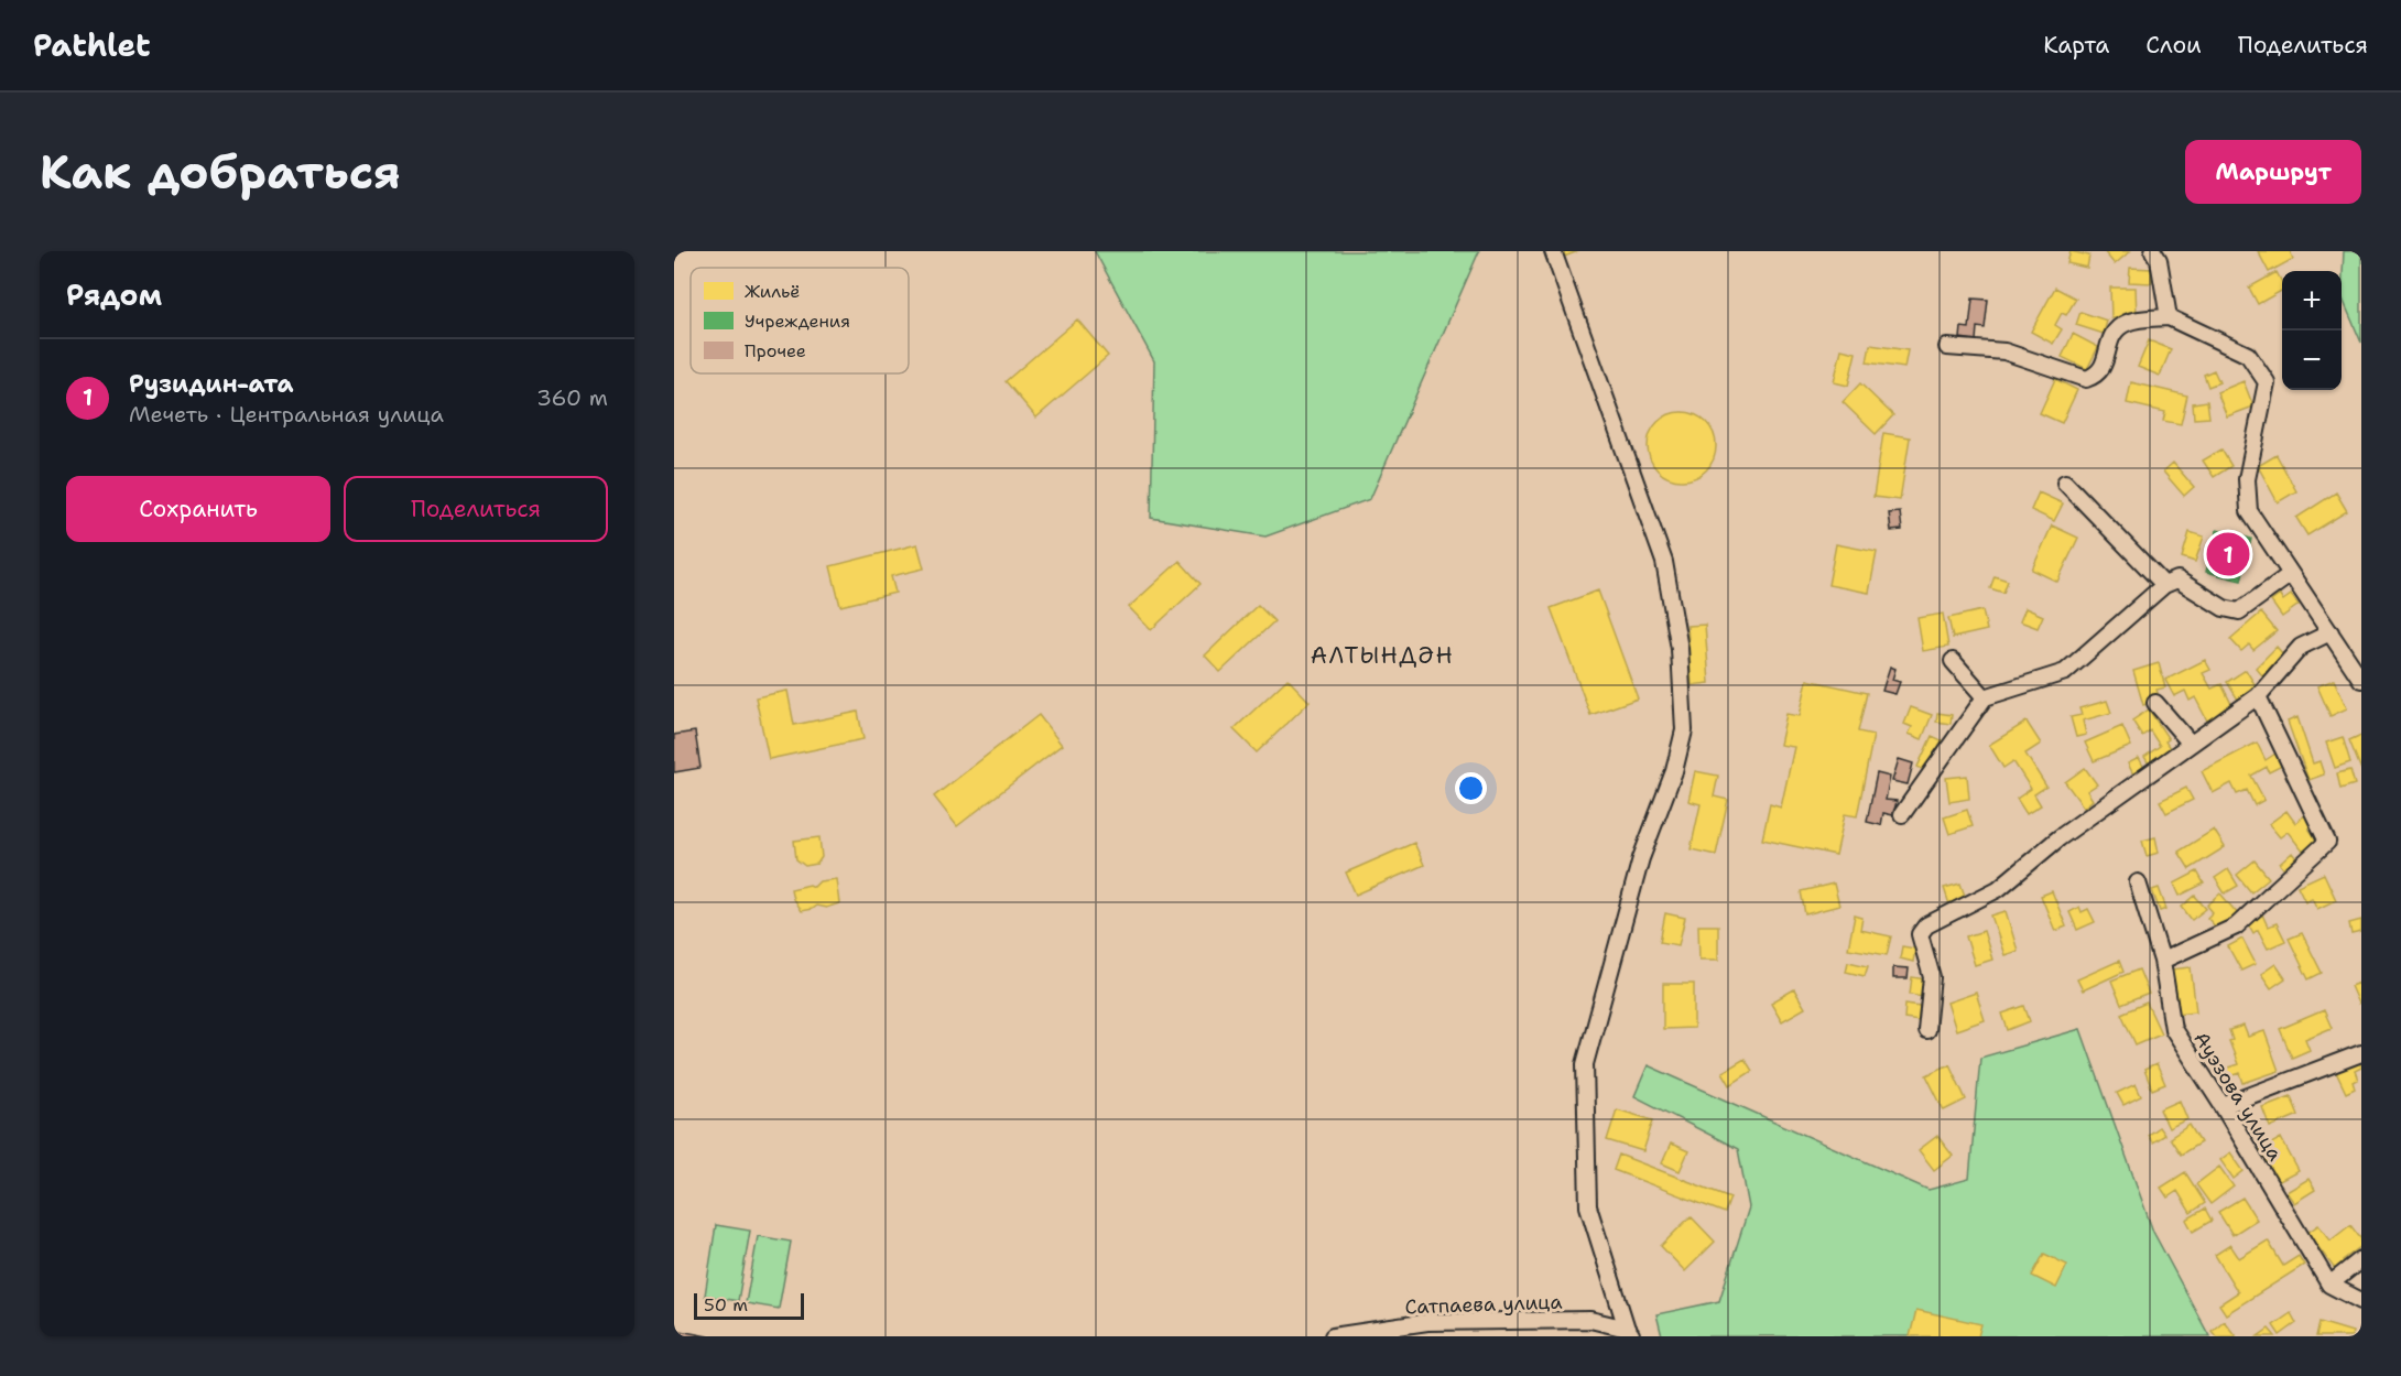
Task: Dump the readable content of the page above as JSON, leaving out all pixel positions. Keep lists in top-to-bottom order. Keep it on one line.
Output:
{"streets":{"street":["Ауэзова улица","Сатпаева улица"]},"districts":["АЛТЫНДӘН"],"legend":["Жильё","Учреждения","Прочее"],"scale_bar":"50 m","page":{"header":"Pathlet","nav":["Карта","Слои","Поделиться"],"buttons":["Маршрут",["Сохранить","Поделиться"]],"title":"Как добраться","heading":"Рядом","map_buttons":["+","−"],"list":[{"mark":"1","name":"Рузидин-ата","note":"Мечеть · Центральная улица","value":"360 m"}],"pins":"1","scale":"50 m"}}
